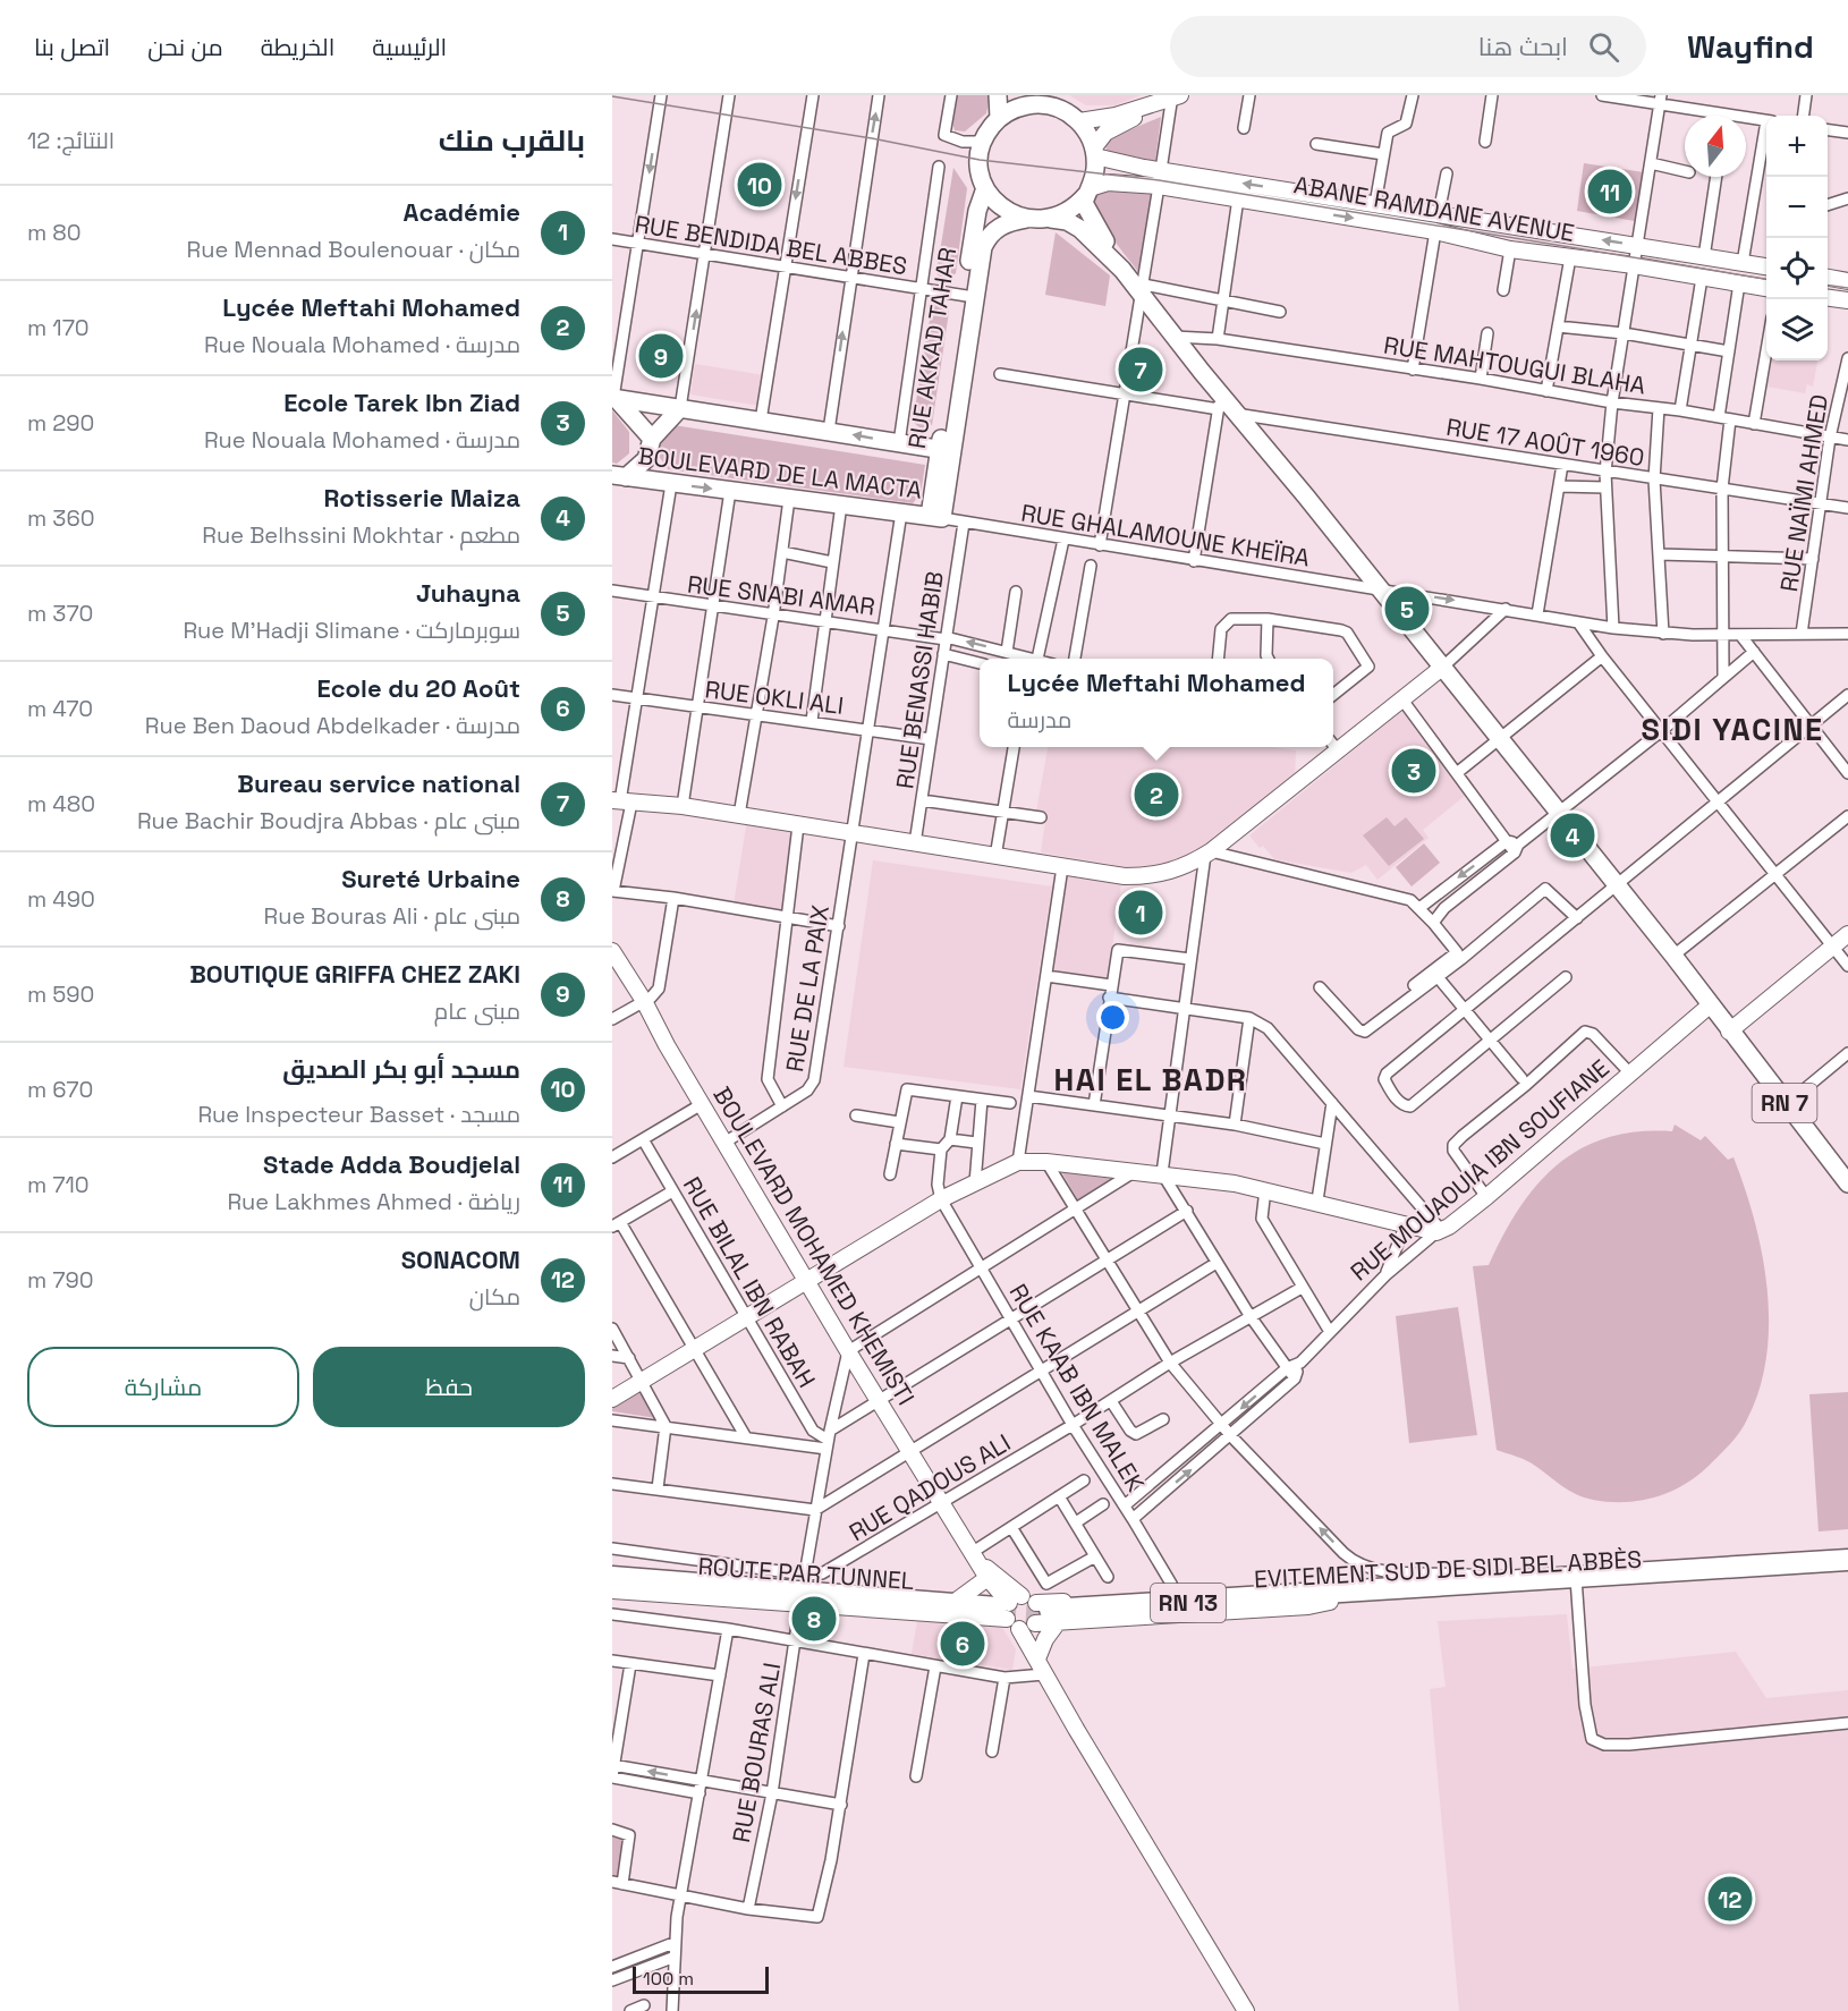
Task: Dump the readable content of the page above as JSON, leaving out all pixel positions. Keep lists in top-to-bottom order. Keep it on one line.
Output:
{"streets":{"highway":["EVITEMENT SUD DE SIDI BEL ABBÈS","ROUTE PAR TUNNEL","RN 13"],"main road":["ABANE RAMDANE AVENUE","RUE AKKAD TAHAR","BOULEVARD DE LA MACTA","RN 7","RUE MOUAOUIA IBN SOUFIANE","BOULEVARD MOHAMED KHEMISTI"],"street":["RUE BENDIDA BEL ABBES","RUE MAHTOUGUI BLAHA","RUE 17 AOÛT 1960","RUE NAÏMI AHMED","RUE GHALAMOUNE KHEÏRA","RUE SNABI AMAR","RUE BENASSI HABIB","RUE OKLI ALI","RUE DE LA PAIX","RUE BILAL IBN RABAH","RUE KAAB IBN MALEK","RUE QADOUS ALI","RUE BOURAS ALI"]},"crossings":[["ABANE RAMDANE AVENUE","RUE AKKAD TAHAR"],["ABANE RAMDANE AVENUE","RN 7"],["RUE BENDIDA BEL ABBES","RUE AKKAD TAHAR"],["RUE AKKAD TAHAR","BOULEVARD DE LA MACTA"],["RUE AKKAD TAHAR","RUE GHALAMOUNE KHEÏRA"],["RUE AKKAD TAHAR","RN 7"],["RUE MAHTOUGUI BLAHA","RUE NAÏMI AHMED"],["RUE MAHTOUGUI BLAHA","RN 7"],["RUE 17 AOÛT 1960","RUE NAÏMI AHMED"],["RUE 17 AOÛT 1960","RN 7"],["BOULEVARD DE LA MACTA","RUE GHALAMOUNE KHEÏRA"],["BOULEVARD DE LA MACTA","RUE DE LA PAIX"],["RUE NAÏMI AHMED","RUE GHALAMOUNE KHEÏRA"],["RUE GHALAMOUNE KHEÏRA","RUE BENASSI HABIB"],["RUE GHALAMOUNE KHEÏRA","RN 7"],["RUE SNABI AMAR","RUE BENASSI HABIB"],["RUE SNABI AMAR","RUE DE LA PAIX"],["RUE BENASSI HABIB","RUE OKLI ALI"],["RUE OKLI ALI","RUE DE LA PAIX"],["RUE DE LA PAIX","BOULEVARD MOHAMED KHEMISTI"],["RN 7","RUE MOUAOUIA IBN SOUFIANE"],["RUE MOUAOUIA IBN SOUFIANE","RUE KAAB IBN MALEK"],["BOULEVARD MOHAMED KHEMISTI","RUE QADOUS ALI"],["RUE KAAB IBN MALEK","RUE QADOUS ALI"],["EVITEMENT SUD DE SIDI BEL ABBÈS","ROUTE PAR TUNNEL"]],"districts":["SIDI YACINE","HAI EL BADR"],"scale_bar":"100 m","north":"top","page":{"header":"Wayfind","search":"ابحث هنا","nav":["الرئيسية","الخريطة","من نحن","اتصل بنا"],"heading":["بالقرب منك","النتائج: 12"],"map_buttons":["+","−"],"pins":["10","11","9","7","5","3","2","4","1","8","6","12"],"list":[{"mark":"1","name":"Académie","note":"مكان · Rue Mennad Boulenouar","value":"80 m"},{"mark":"2","name":"Lycée Meftahi Mohamed","note":"مدرسة · Rue Nouala Mohamed","value":"170 m"},{"mark":"3","name":"Ecole Tarek Ibn Ziad","note":"مدرسة · Rue Nouala Mohamed","value":"290 m"},{"mark":"4","name":"Rotisserie Maiza","note":"مطعم · Rue Belhssini Mokhtar","value":"360 m"},{"mark":"5","name":"Juhayna","note":"سوبرماركت · Rue M'Hadji Slimane","value":"370 m"},{"mark":"6","name":"Ecole du 20 Août","note":"مدرسة · Rue Ben Daoud Abdelkader","value":"470 m"},{"mark":"7","name":"Bureau service national","note":"مبنى عام · Rue Bachir Boudjra Abbas","value":"480 m"},{"mark":"8","name":"Sureté Urbaine","note":"مبنى عام · Rue Bouras Ali","value":"490 m"},{"mark":"9","name":"BOUTIQUE GRIFFA CHEZ ZAKI","note":"مبنى عام","value":"590 m"},{"mark":"10","name":"مسجد أبو بكر الصديق","note":"مسجد · Rue Inspecteur Basset","value":"670 m"},{"mark":"11","name":"Stade Adda Boudjelal","note":"رياضة · Rue Lakhmes Ahmed","value":"710 m"},{"mark":"12","name":"SONACOM","note":"مكان","value":"790 m"}],"popup":["Lycée Meftahi Mohamed","مدرسة"],"buttons":["حفظ","مشاركة"],"scale":"100 m"}}
